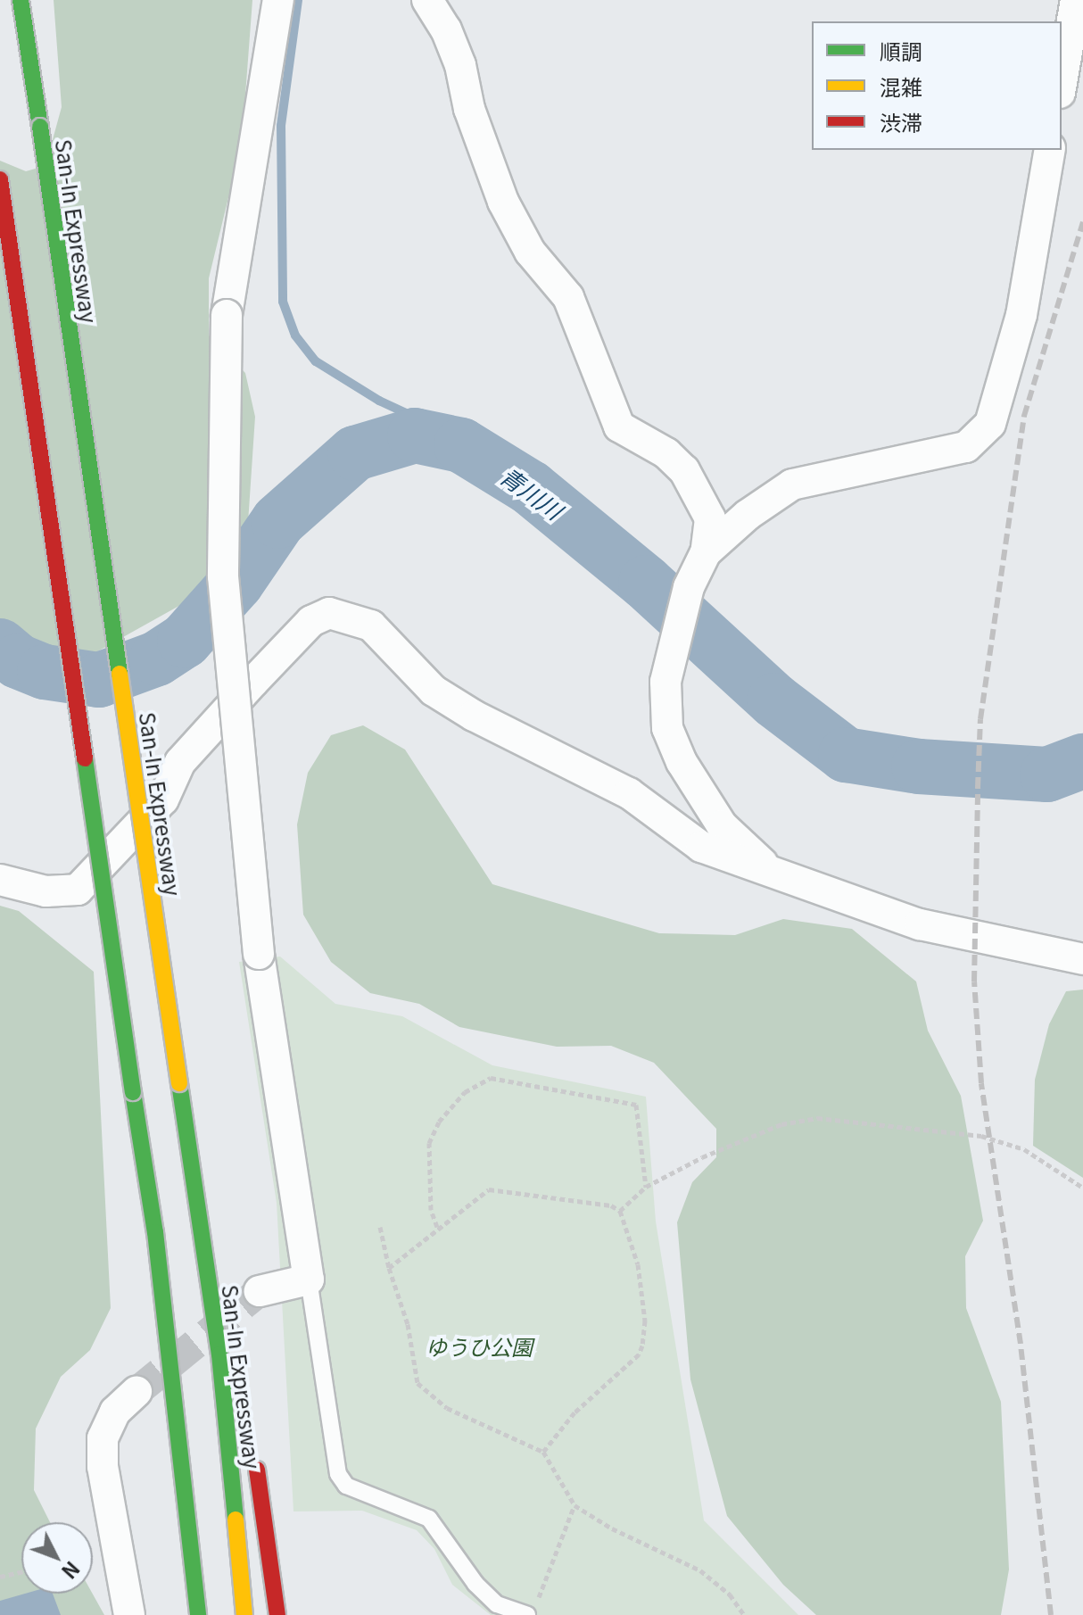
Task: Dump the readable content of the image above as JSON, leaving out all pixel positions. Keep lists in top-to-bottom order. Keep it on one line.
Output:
{"streets":{"highway":["San-In Expressway"]},"water":["青川川"],"parks":["ゆうひ公園"],"legend":["順調","混雑","渋滞"],"north":"bottom right"}
